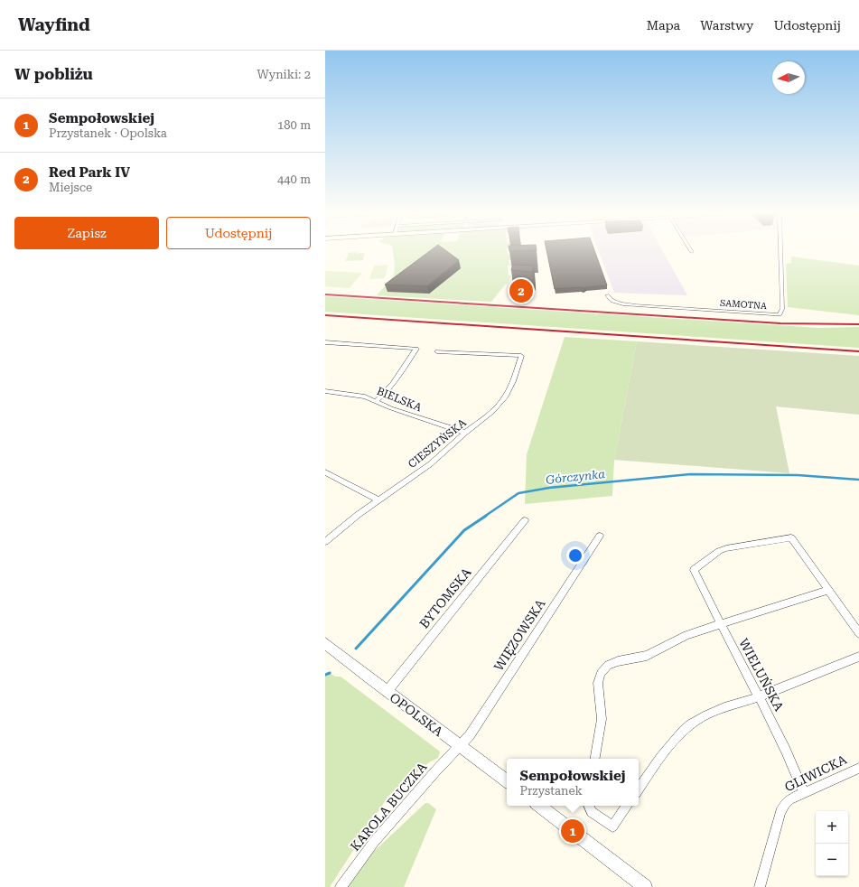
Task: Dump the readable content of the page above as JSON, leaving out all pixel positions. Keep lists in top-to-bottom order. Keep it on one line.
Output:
{"streets":{"street":["SAMOTNA","BIELSKA","CIESZYŃSKA","BYTOMSKA","WIĘZOWSKA","WIELUŃSKA","OPOLSKA","GLIWICKA","KAROLA BUCZKA"]},"crossings":[["BIELSKA","CIESZYŃSKA"],["BYTOMSKA","OPOLSKA"],["WIĘZOWSKA","OPOLSKA"],["WIĘZOWSKA","KAROLA BUCZKA"],["WIELUŃSKA","GLIWICKA"],["OPOLSKA","KAROLA BUCZKA"]],"water":["Górczynka"],"north":"left","page":{"header":"Wayfind","nav":["Mapa","Warstwy","Udostępnij"],"heading":["W pobliżu","Wyniki: 2"],"list":[{"mark":"1","name":"Sempołowskiej","note":"Przystanek · Opolska","value":"180 m"},{"mark":"2","name":"Red Park IV","note":"Miejsce","value":"440 m"}],"buttons":["Zapisz","Udostępnij"],"pins":["2","1"],"popup":["Sempołowskiej","Przystanek"],"map_buttons":["+","−"]}}
